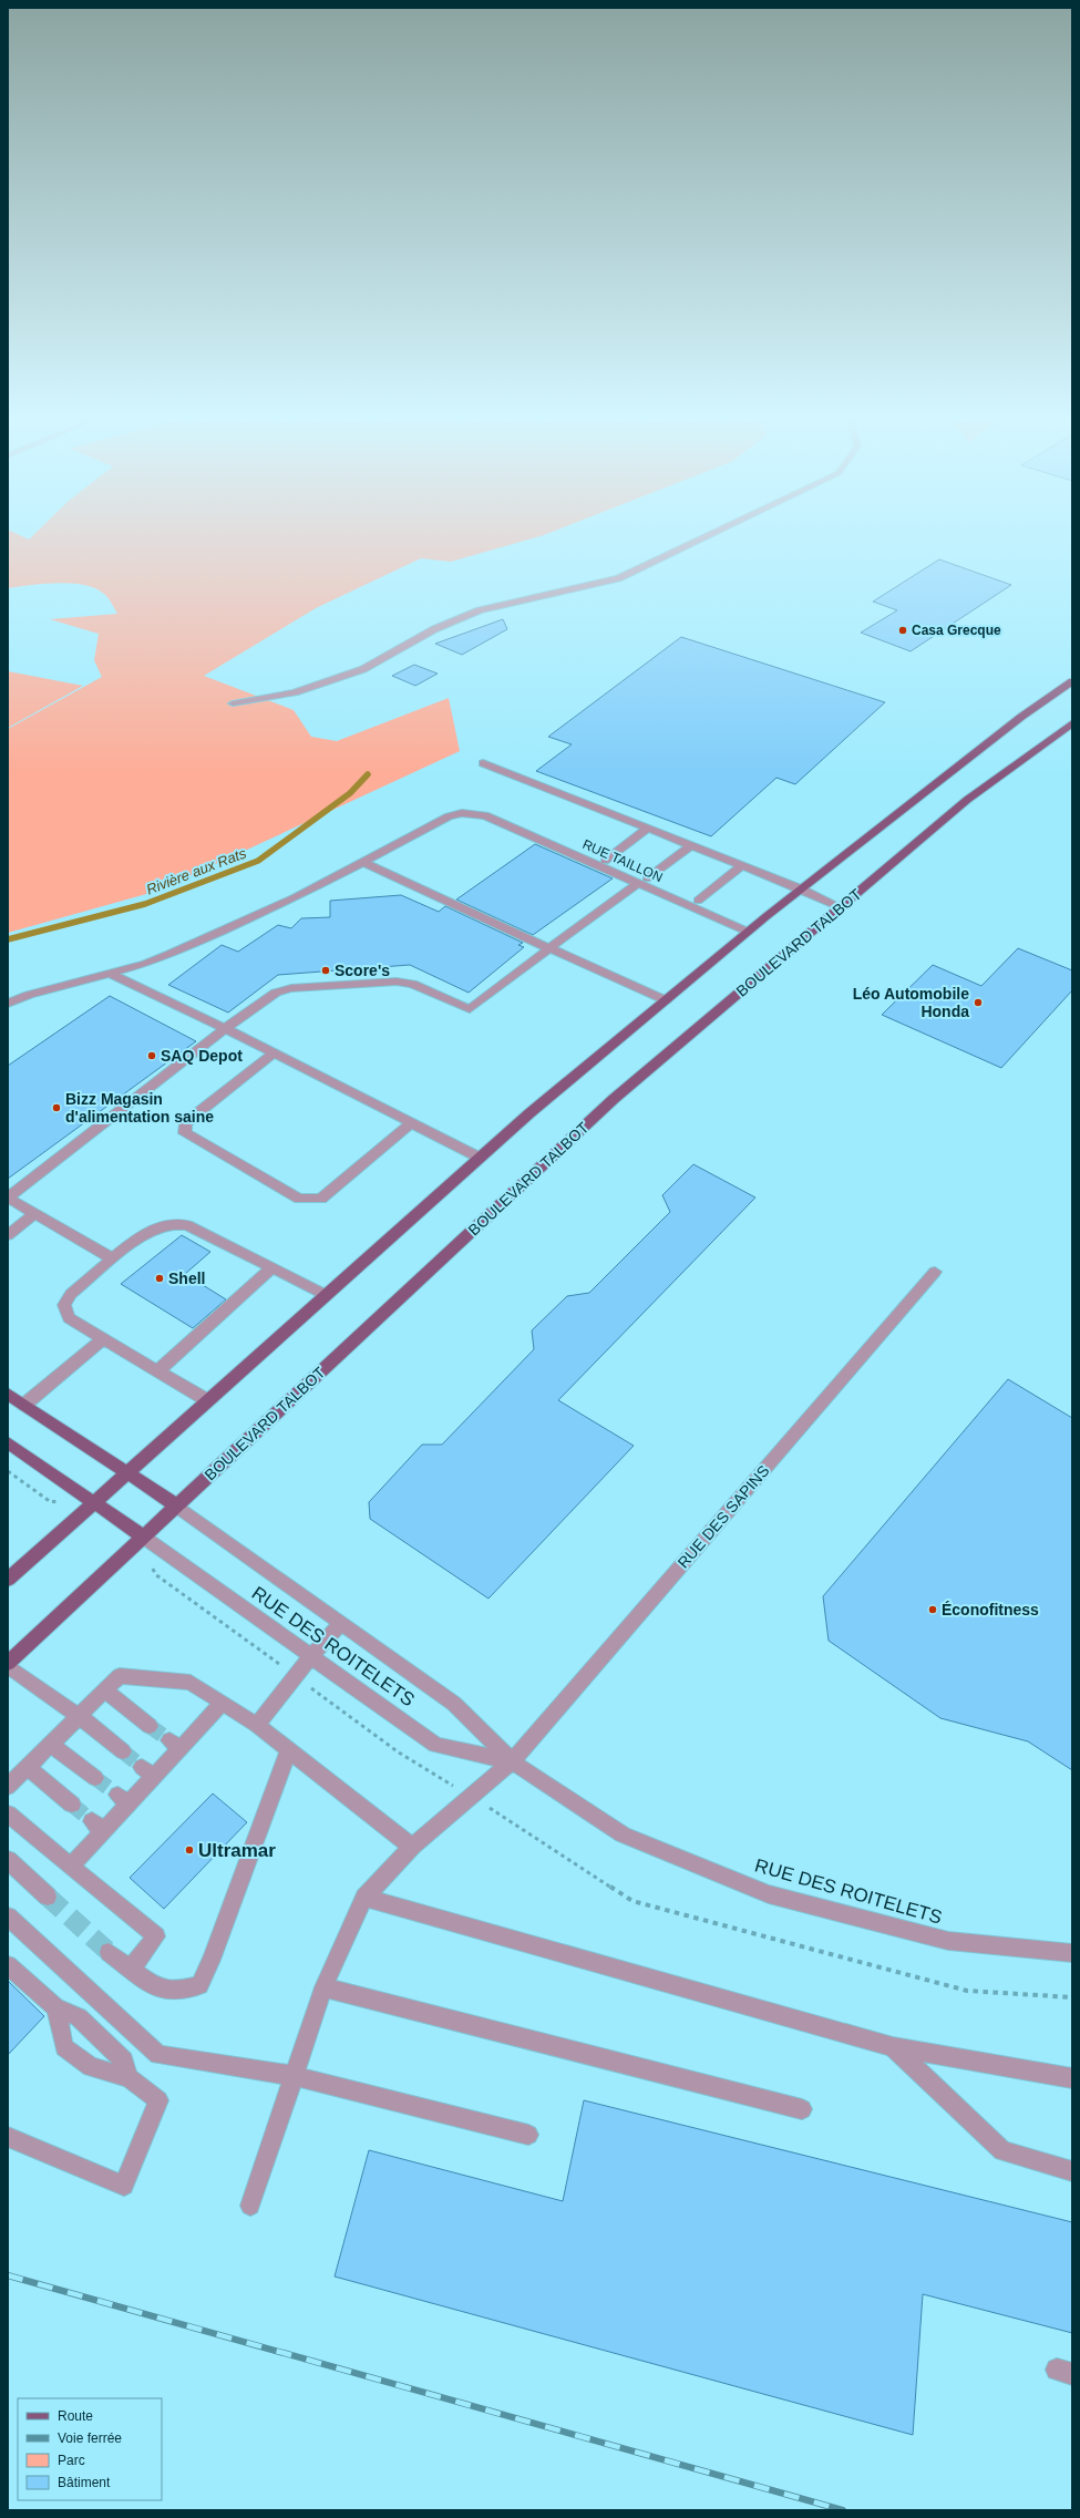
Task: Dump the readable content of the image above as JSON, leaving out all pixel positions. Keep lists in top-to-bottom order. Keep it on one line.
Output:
{"streets":{"main road":["BOULEVARD TALBOT"],"street":["RUE TAILLON","RUE DES SAPINS","RUE DES ROITELETS"]},"crossings":[["BOULEVARD TALBOT","RUE DES ROITELETS"],["RUE DES SAPINS","RUE DES ROITELETS"]],"water":["Rivière aux Rats"],"places":["Casa Grecque","Score's","Léo Automobile Honda","SAQ Depot","Bizz Magasin d'alimentation saine","Shell","Éconofitness","Ultramar"],"legend":["Route","Voie ferrée","Parc","Bâtiment"]}
